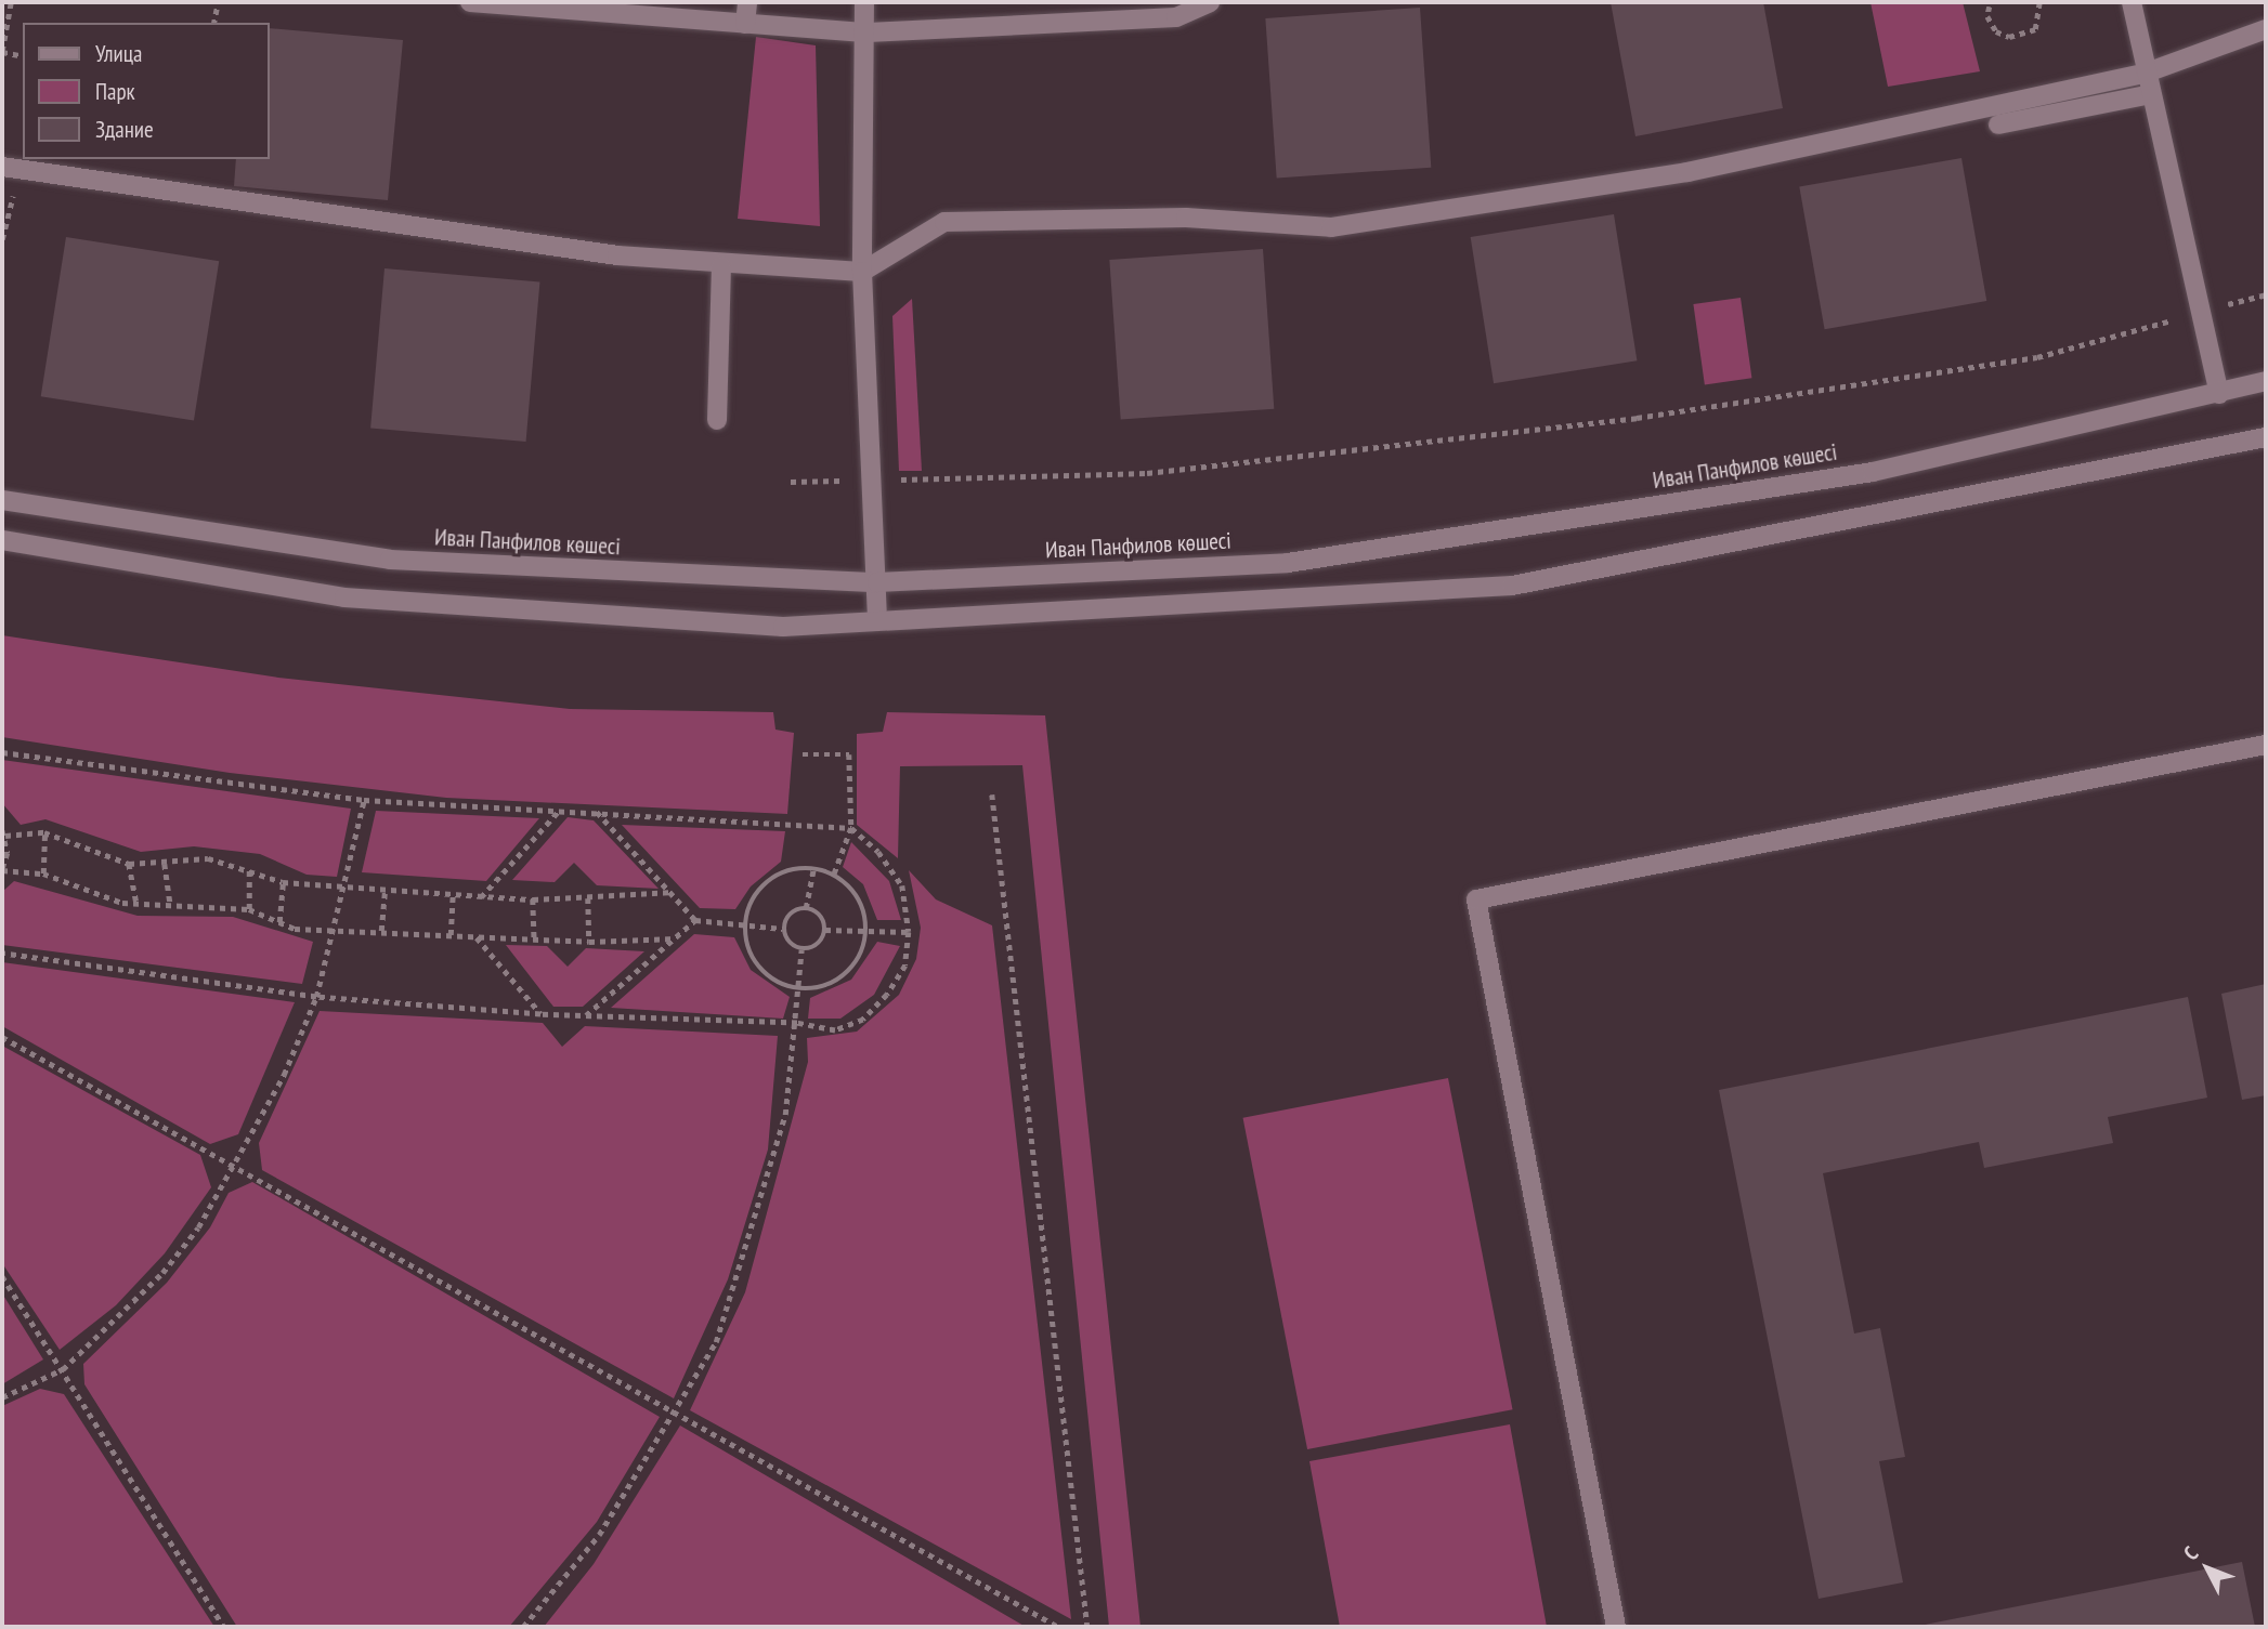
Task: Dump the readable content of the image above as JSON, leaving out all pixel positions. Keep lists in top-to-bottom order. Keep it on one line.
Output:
{"streets":{"street":["Иван Панфилов көшесі"]},"legend":["Улица","Парк","Здание"],"north":"top left"}
